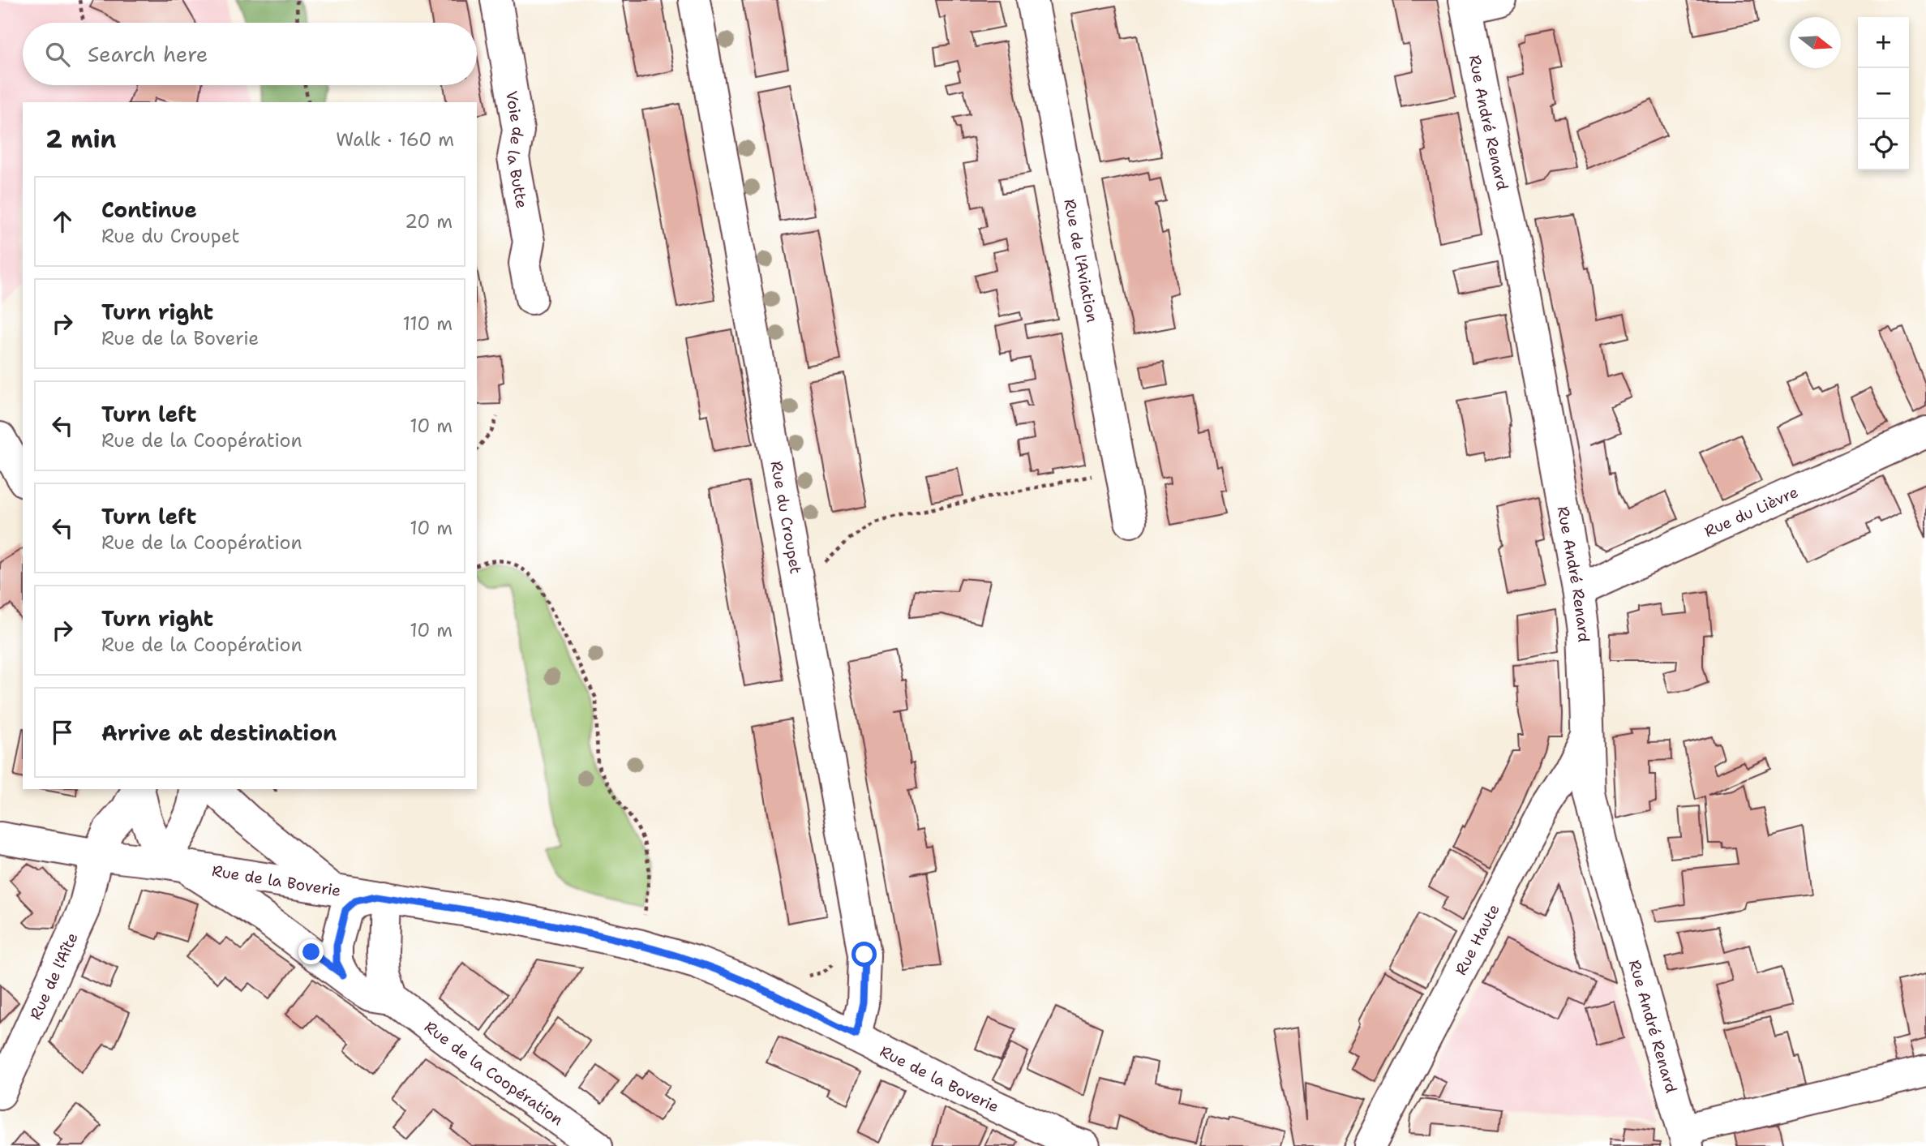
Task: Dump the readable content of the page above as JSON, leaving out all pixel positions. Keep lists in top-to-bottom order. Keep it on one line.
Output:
{"streets":{"street":["Rue André Renard","Voie de la Butte","Rue de l'Aviation","Rue du Lièvre","Rue du Croupet","Rue de la Boverie","Rue Haute","Rue de l'Aîte","Rue de la Coopération"]},"crossings":[["Rue André Renard","Rue du Lièvre"],["Rue André Renard","Rue Haute"],["Rue du Croupet","Rue de la Boverie"],["Rue de la Boverie","Rue de l'Aîte"],["Rue de la Boverie","Rue de la Coopération"]],"north":"right","page":{"map_buttons":["+","−"],"search":"Search here","heading":["2 min","Walk · 160 m"],"list":[["Continue","Rue du Croupet","20 m"],["Turn right","Rue de la Boverie","110 m"],["Turn left","Rue de la Coopération","10 m"],["Turn left","Rue de la Coopération","10 m"],["Turn right","Rue de la Coopération","10 m"],"Arrive at destination"]}}
